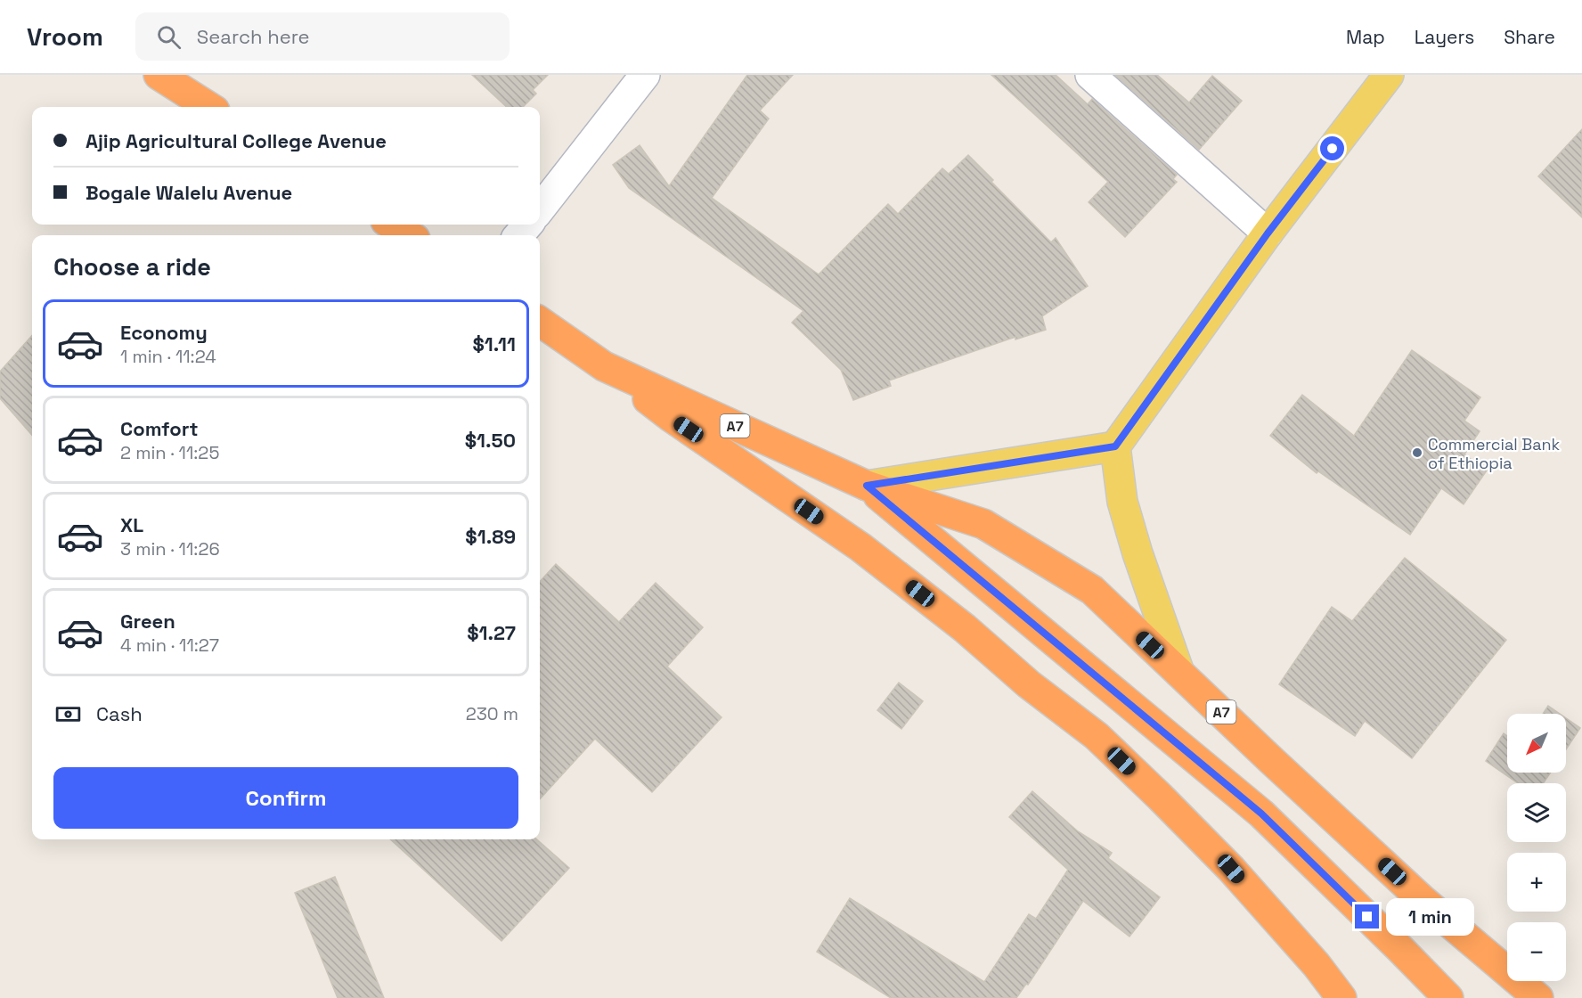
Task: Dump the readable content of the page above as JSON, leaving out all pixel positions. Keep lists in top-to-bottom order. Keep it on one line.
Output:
{"streets":{"highway":["A7"]},"places":["Commercial Bank of Ethiopia"],"north":"bottom left","page":{"header":"Vroom","search":"Search here","nav":["Map","Layers","Share"],"banner":["Ajip Agricultural College Avenue","Bogale Walelu Avenue"],"heading":"Choose a ride","list":[{"name":"Economy","note":"1 min · 11:24","value":"$1.11"},{"name":"Comfort","note":"2 min · 11:25","value":"$1.50"},{"name":"XL","note":"3 min · 11:26","value":"$1.89"},{"name":"Green","note":"4 min · 11:27","value":"$1.27"}],"pay":["Cash","230 m"],"map_buttons":["+","−"],"buttons":"Confirm","bubble":"1 min"}}
